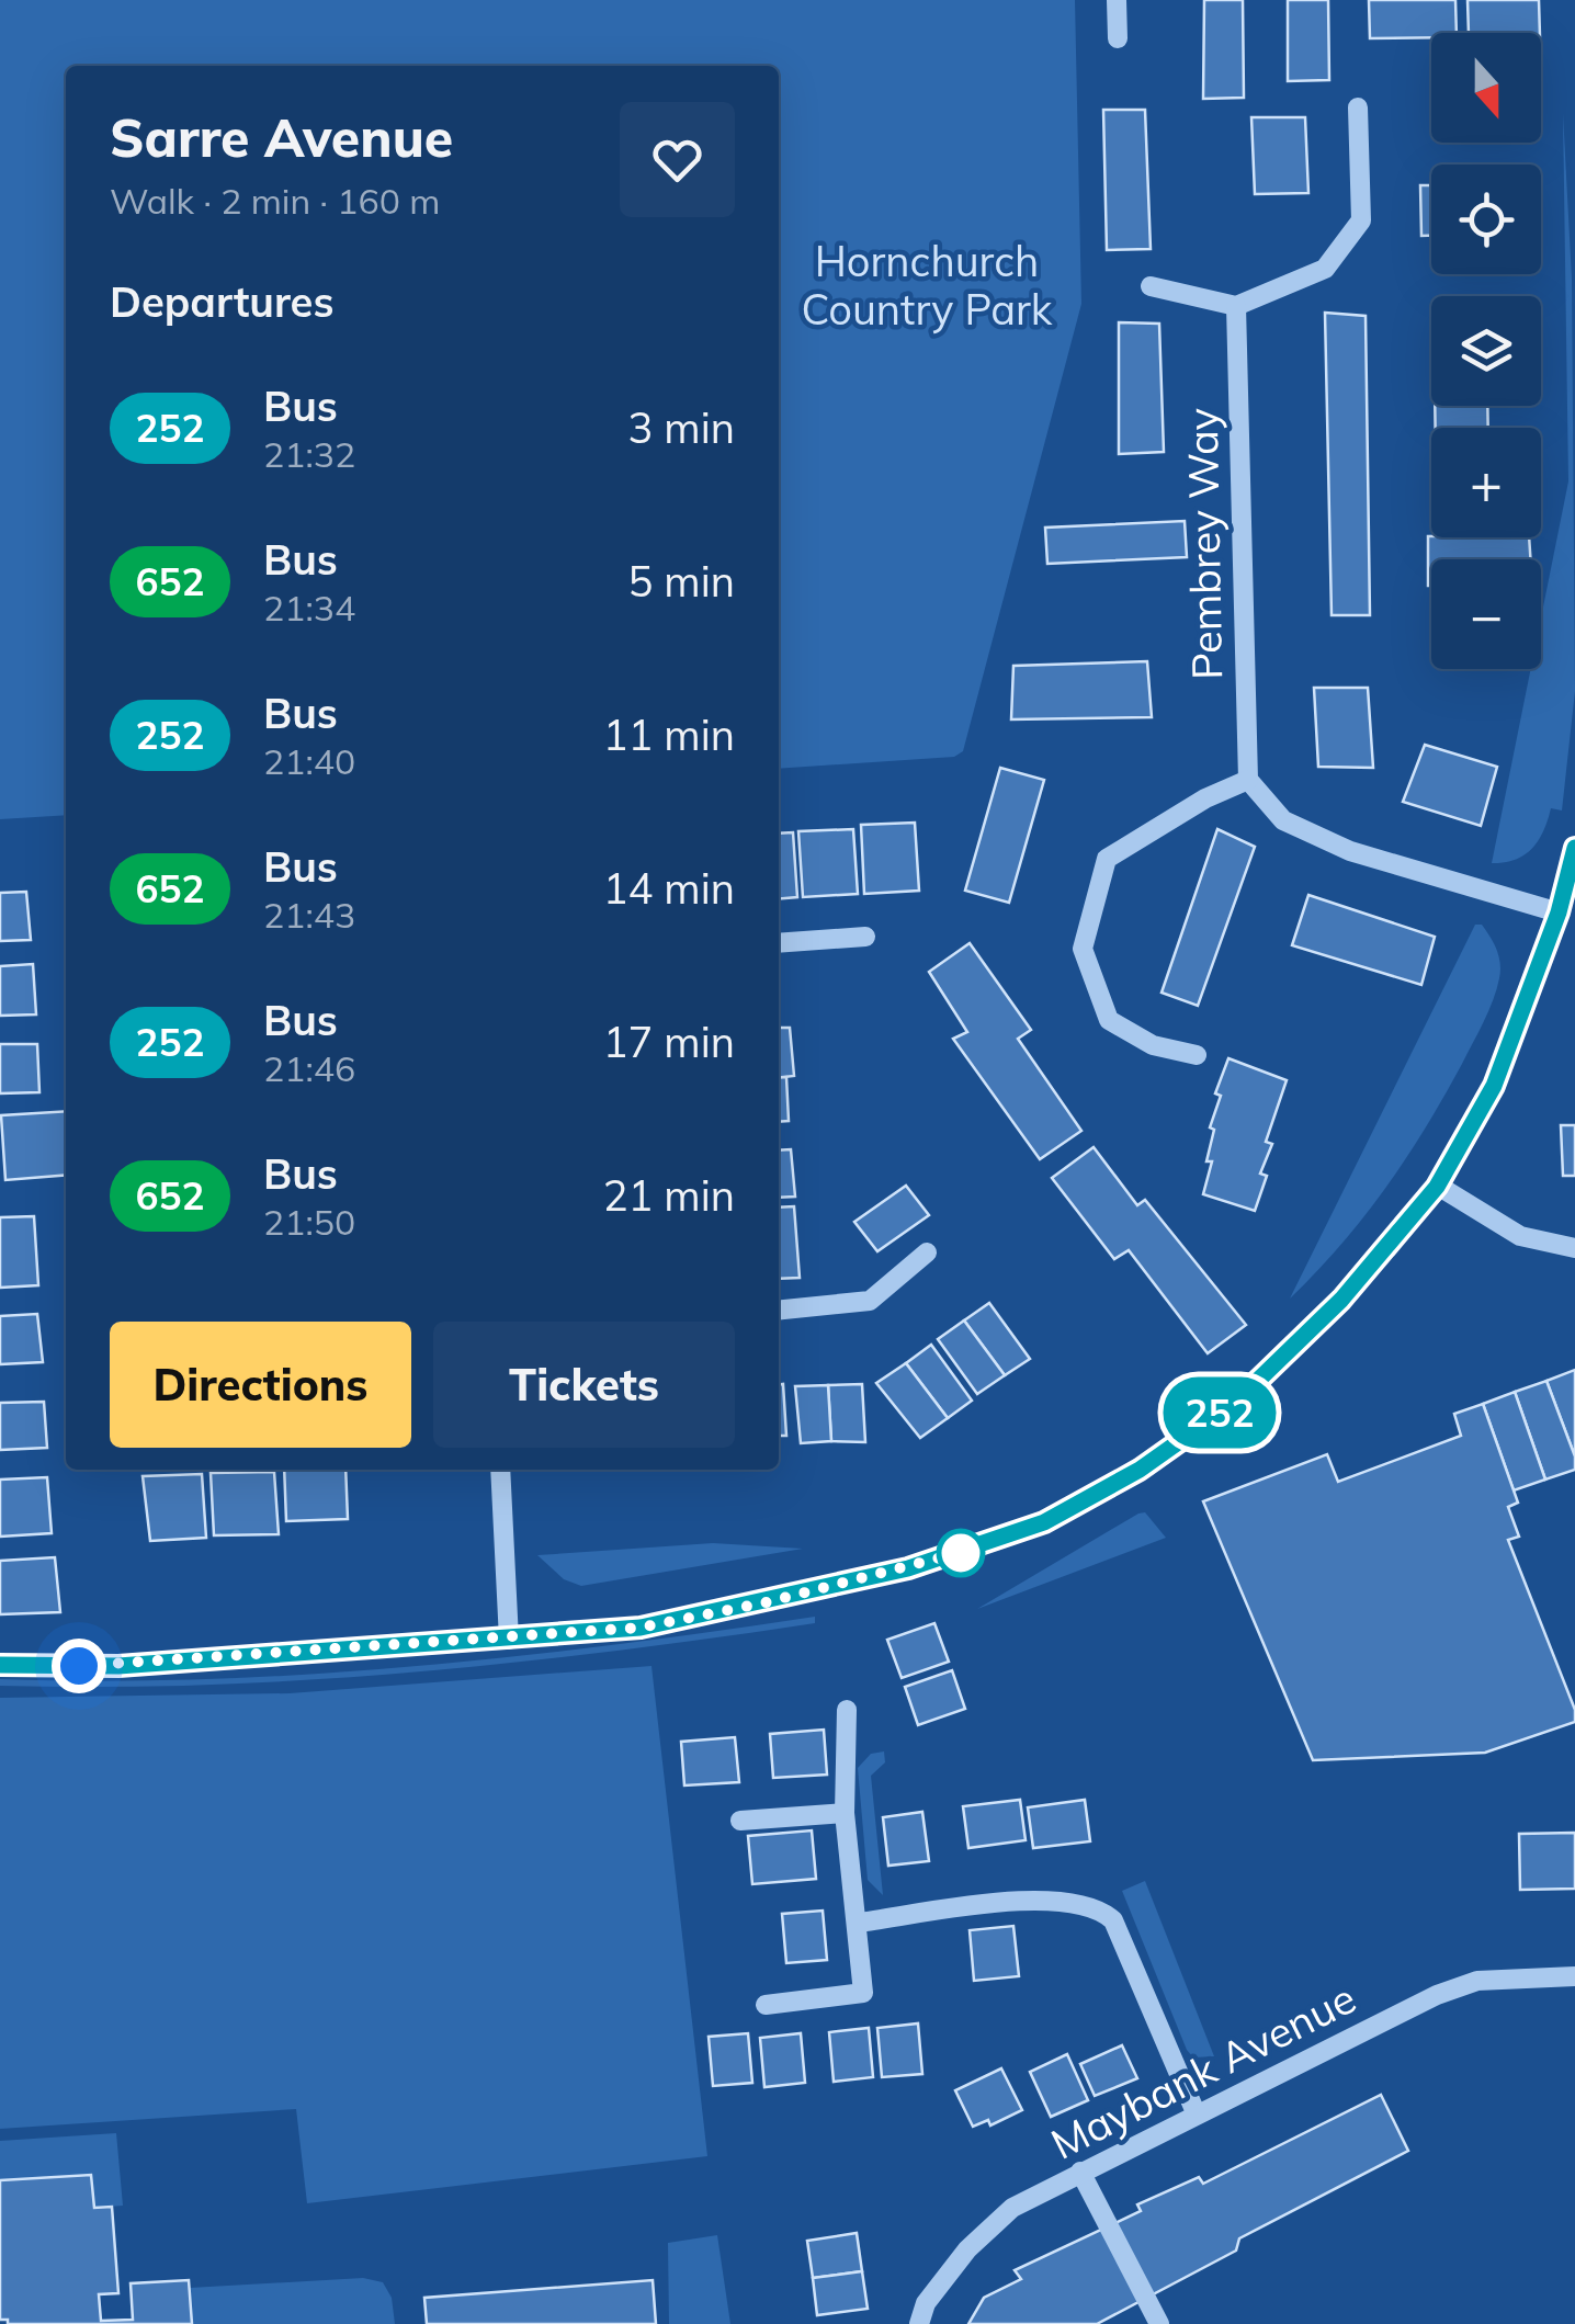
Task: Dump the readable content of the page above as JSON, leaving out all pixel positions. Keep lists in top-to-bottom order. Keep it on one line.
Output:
{"streets":{"street":["Pembrey Way","Maybank Avenue"]},"parks":["Hornchurch Country Park"],"lines":["bus line 252"],"north":"bottom","page":{"on_map":"252","map_buttons":["+","−"],"heading":[["Sarre Avenue","Walk · 2 min · 160 m"],"Departures"],"list":[{"mark":"252","name":"Bus","note":"21:32","value":"3 min"},{"mark":"652","name":"Bus","note":"21:34","value":"5 min"},{"mark":"252","name":"Bus","note":"21:40","value":"11 min"},{"mark":"652","name":"Bus","note":"21:43","value":"14 min"},{"mark":"252","name":"Bus","note":"21:46","value":"17 min"},{"mark":"652","name":"Bus","note":"21:50","value":"21 min"}],"buttons":["Directions","Tickets"]}}
